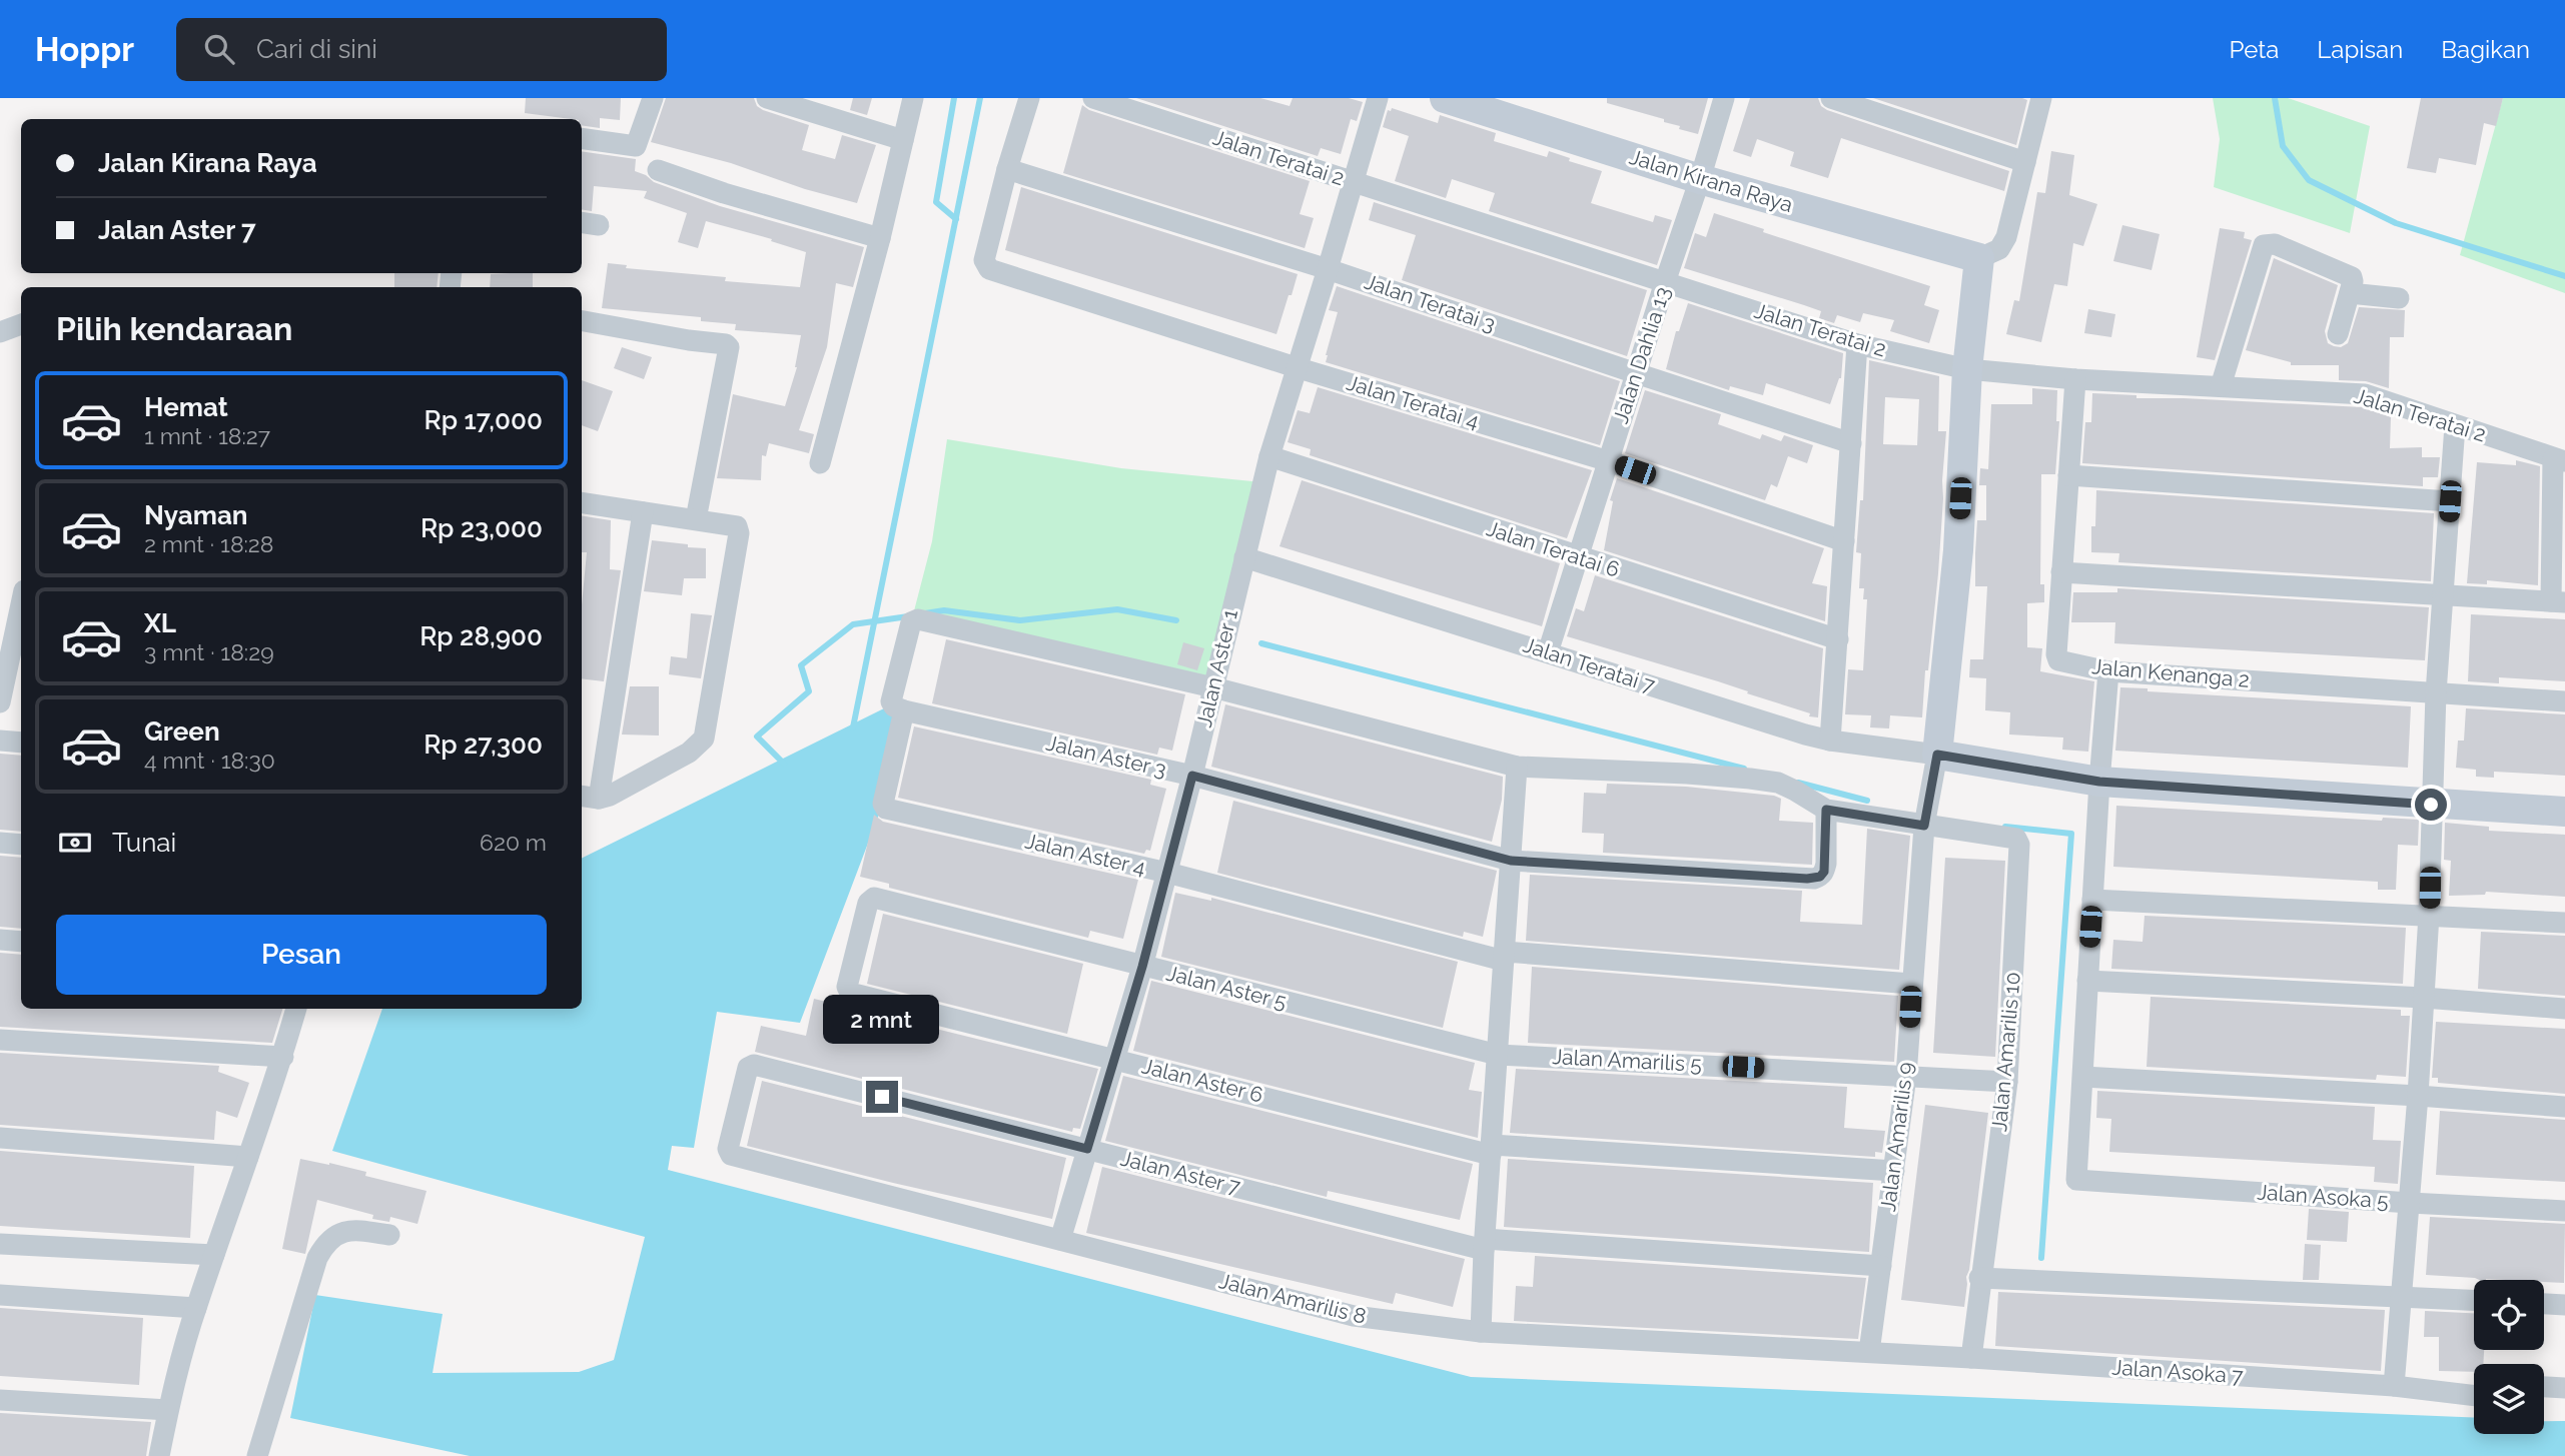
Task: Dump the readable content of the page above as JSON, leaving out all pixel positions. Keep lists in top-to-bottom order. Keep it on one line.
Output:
{"streets":{"street":["Jalan Teratai 2","Jalan Kirana Raya","Jalan Teratai 3","Jalan Dahlia 13","Jalan Teratai 4","Jalan Teratai 6","Jalan Teratai 7","Jalan Aster 1","Jalan Kenanga 2","Jalan Aster 3","Jalan Aster 4","Jalan Aster 5","Jalan Amarilis 10","Jalan Amarilis 5","Jalan Aster 6","Jalan Amarilis 9","Jalan Aster 7","Jalan Asoka 5","Jalan Amarilis 8","Jalan Asoka 7"]},"crossings":[["Jalan Teratai 2","Jalan Dahlia 13"],["Jalan Teratai 2","Jalan Aster 1"],["Jalan Teratai 2","Jalan Kenanga 2"],["Jalan Kirana Raya","Jalan Dahlia 13"],["Jalan Teratai 3","Jalan Dahlia 13"],["Jalan Teratai 3","Jalan Teratai 4"],["Jalan Teratai 3","Jalan Aster 1"],["Jalan Dahlia 13","Jalan Teratai 4"],["Jalan Dahlia 13","Jalan Teratai 6"],["Jalan Dahlia 13","Jalan Teratai 7"],["Jalan Teratai 4","Jalan Aster 1"],["Jalan Teratai 6","Jalan Aster 1"],["Jalan Teratai 7","Jalan Aster 1"],["Jalan Teratai 7","Jalan Amarilis 9"],["Jalan Aster 1","Jalan Aster 3"],["Jalan Aster 1","Jalan Aster 4"],["Jalan Aster 1","Jalan Aster 5"],["Jalan Aster 1","Jalan Aster 6"],["Jalan Aster 1","Jalan Aster 7"],["Jalan Aster 1","Jalan Amarilis 8"],["Jalan Aster 3","Jalan Aster 4"],["Jalan Aster 4","Jalan Amarilis 9"],["Jalan Aster 5","Jalan Amarilis 5"],["Jalan Aster 5","Jalan Aster 6"],["Jalan Amarilis 10","Jalan Amarilis 5"],["Jalan Amarilis 10","Jalan Amarilis 9"],["Jalan Amarilis 10","Jalan Asoka 7"],["Jalan Amarilis 5","Jalan Amarilis 9"],["Jalan Aster 6","Jalan Amarilis 9"],["Jalan Amarilis 9","Jalan Aster 7"],["Jalan Amarilis 9","Jalan Amarilis 8"],["Jalan Amarilis 9","Jalan Asoka 7"],["Jalan Aster 7","Jalan Amarilis 8"],["Jalan Amarilis 8","Jalan Asoka 7"]],"page":{"header":"Hoppr","search":"Cari di sini","nav":["Peta","Lapisan","Bagikan"],"banner":["Jalan Kirana Raya","Jalan Aster 7"],"heading":"Pilih kendaraan","list":[{"name":"Hemat","note":"1 mnt · 18:27","value":"Rp 17,000"},{"name":"Nyaman","note":"2 mnt · 18:28","value":"Rp 23,000"},{"name":"XL","note":"3 mnt · 18:29","value":"Rp 28,900"},{"name":"Green","note":"4 mnt · 18:30","value":"Rp 27,300"}],"pay":["Tunai","620 m"],"buttons":"Pesan","bubble":"2 mnt"}}
